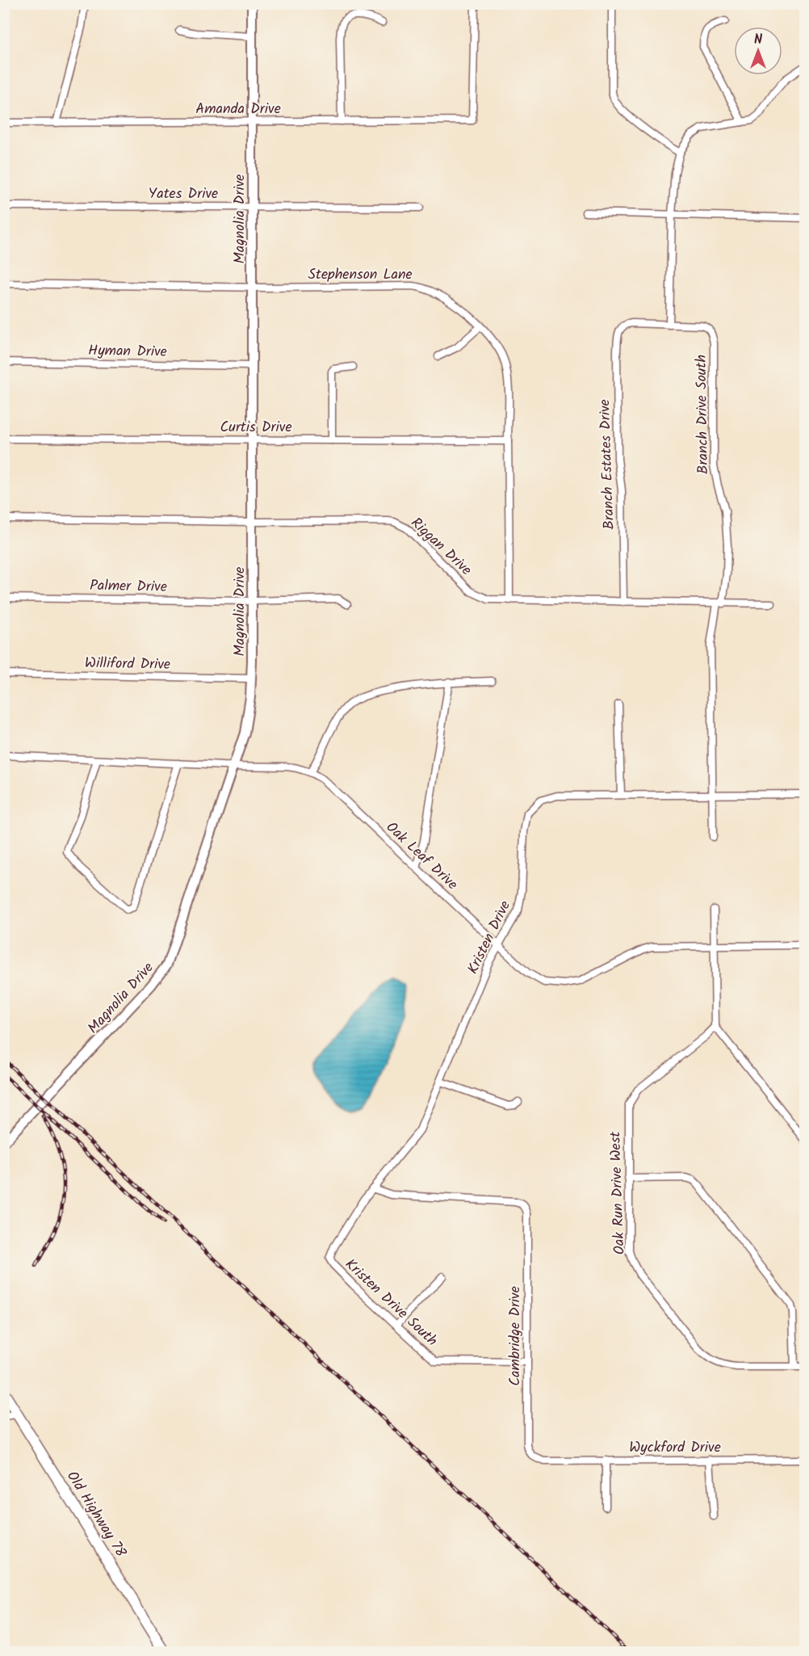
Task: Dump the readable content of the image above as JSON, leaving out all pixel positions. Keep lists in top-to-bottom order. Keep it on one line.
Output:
{"streets":{"main road":["Old Highway 78"],"street":["Amanda Drive","Yates Drive","Magnolia Drive","Stephenson Lane","Hyman Drive","Branch Drive South","Curtis Drive","Branch Estates Drive","Riggan Drive","Palmer Drive","Williford Drive","Oak Leaf Drive","Kristen Drive","Oak Run Drive West","Kristen Drive South","Cambridge Drive","Wyckford Drive"]},"crossings":[["Amanda Drive","Magnolia Drive"],["Yates Drive","Magnolia Drive"],["Magnolia Drive","Stephenson Lane"],["Magnolia Drive","Hyman Drive"],["Magnolia Drive","Curtis Drive"],["Magnolia Drive","Riggan Drive"],["Magnolia Drive","Palmer Drive"],["Magnolia Drive","Williford Drive"],["Magnolia Drive","Oak Leaf Drive"],["Stephenson Lane","Curtis Drive"],["Stephenson Lane","Riggan Drive"],["Branch Drive South","Branch Estates Drive"],["Branch Drive South","Riggan Drive"],["Branch Drive South","Kristen Drive"],["Branch Estates Drive","Riggan Drive"],["Oak Leaf Drive","Kristen Drive"],["Kristen Drive","Kristen Drive South"],["Kristen Drive","Cambridge Drive"],["Kristen Drive South","Cambridge Drive"],["Cambridge Drive","Wyckford Drive"]],"north":"top"}
